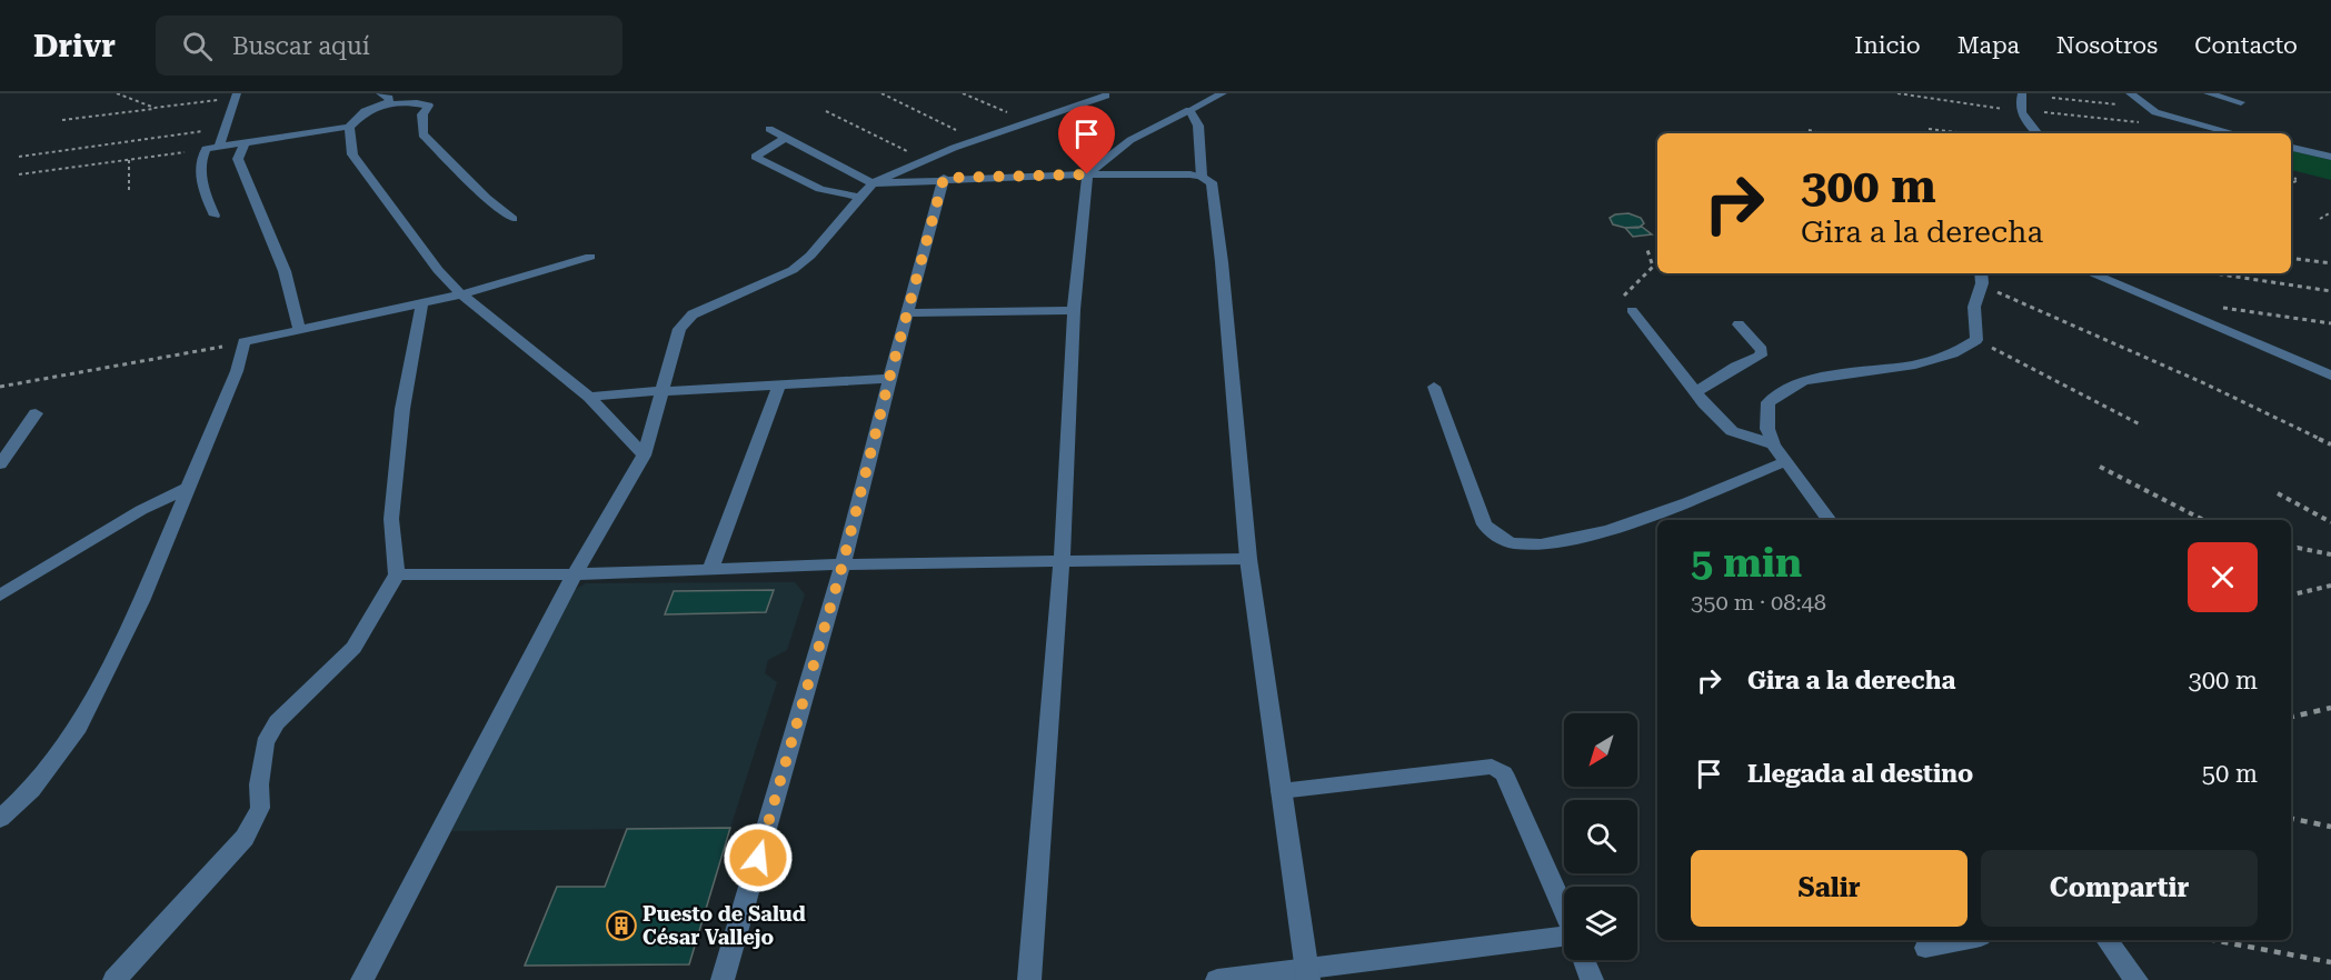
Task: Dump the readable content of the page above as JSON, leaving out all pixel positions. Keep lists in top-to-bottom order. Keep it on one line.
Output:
{"places":{"building":["Puesto de Salud César Vallejo"]},"north":"bottom left","page":{"header":"Drivr","search":"Buscar aquí","nav":["Inicio","Mapa","Nosotros","Contacto"],"turn":["300 m","Gira a la derecha"],"heading":["5 min","350 m · 08:48"],"list":[{"name":"Gira a la derecha","value":"300 m"},{"name":"Llegada al destino","value":"50 m"}],"buttons":["Salir","Compartir"]}}
